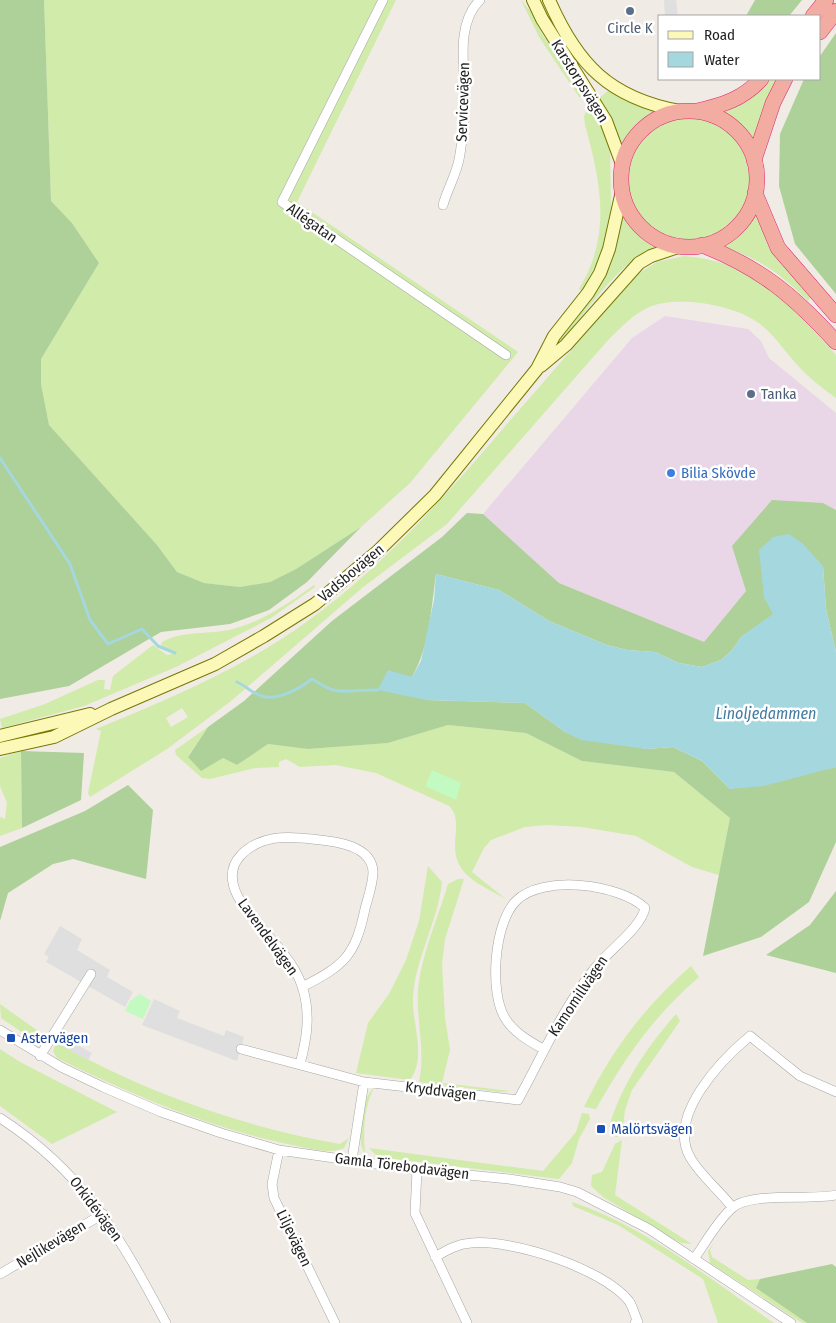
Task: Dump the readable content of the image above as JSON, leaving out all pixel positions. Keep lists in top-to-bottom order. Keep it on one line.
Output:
{"streets":{"main road":["Karstorpsvägen","Vadsbovägen"],"street":["Servicevägen","Allégatan","Lavendelvägen","Kamomillvägen","Kryddvägen","Gamla Törebodavägen","Orkidévägen","Liljevägen","Nejlikevägen"]},"crossings":[["Karstorpsvägen","Vadsbovägen"],["Lavendelvägen","Kryddvägen"],["Kamomillvägen","Kryddvägen"],["Gamla Törebodavägen","Liljevägen"],["Orkidévägen","Nejlikevägen"]],"water":["Linoljedammen"],"places":{"other":["Circle K","Tanka","Bilia Skövde"],"transit":["Astervägen","Malörtsvägen"]},"legend":["Road","Water"]}
